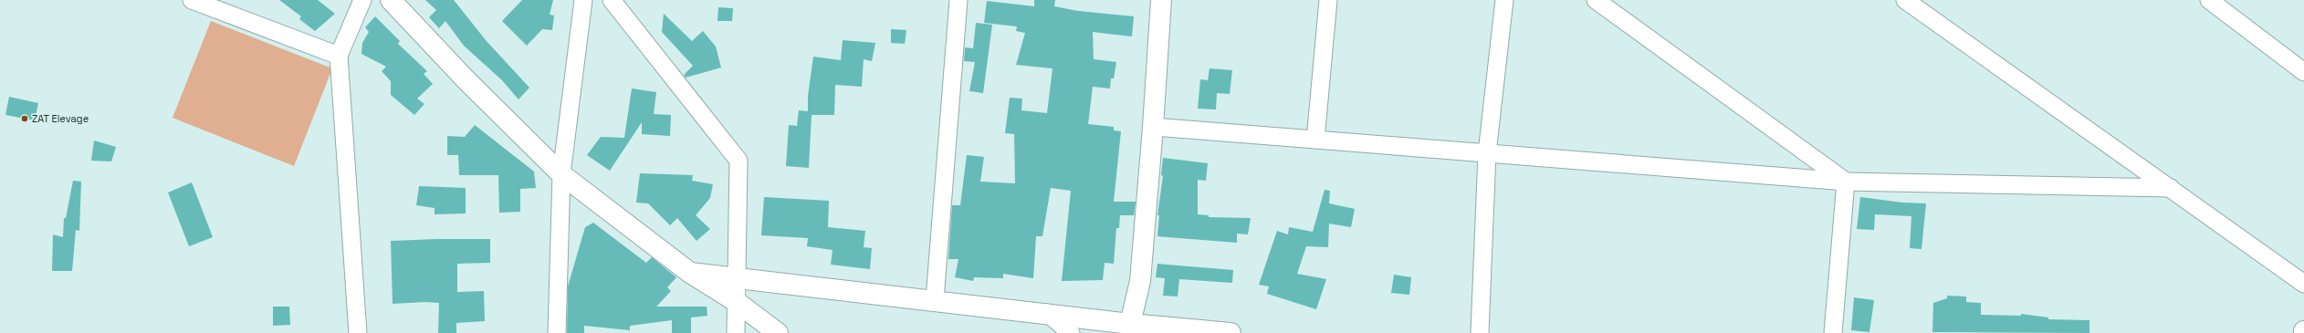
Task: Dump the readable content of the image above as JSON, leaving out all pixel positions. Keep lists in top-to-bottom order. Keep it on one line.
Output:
{"places":["ZAT Elevage"]}
